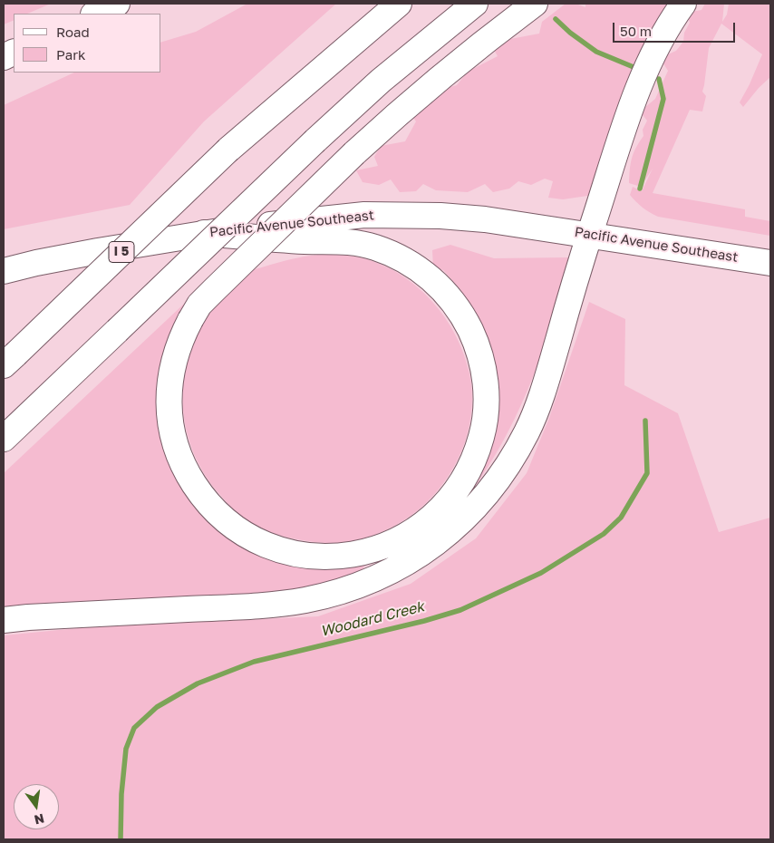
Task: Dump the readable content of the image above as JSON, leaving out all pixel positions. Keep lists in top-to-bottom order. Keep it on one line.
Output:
{"streets":{"main road":["Pacific Avenue Southeast","I 5"]},"water":["Woodard Creek"],"legend":["Road","Park"],"scale_bar":"50 m","north":"bottom"}
